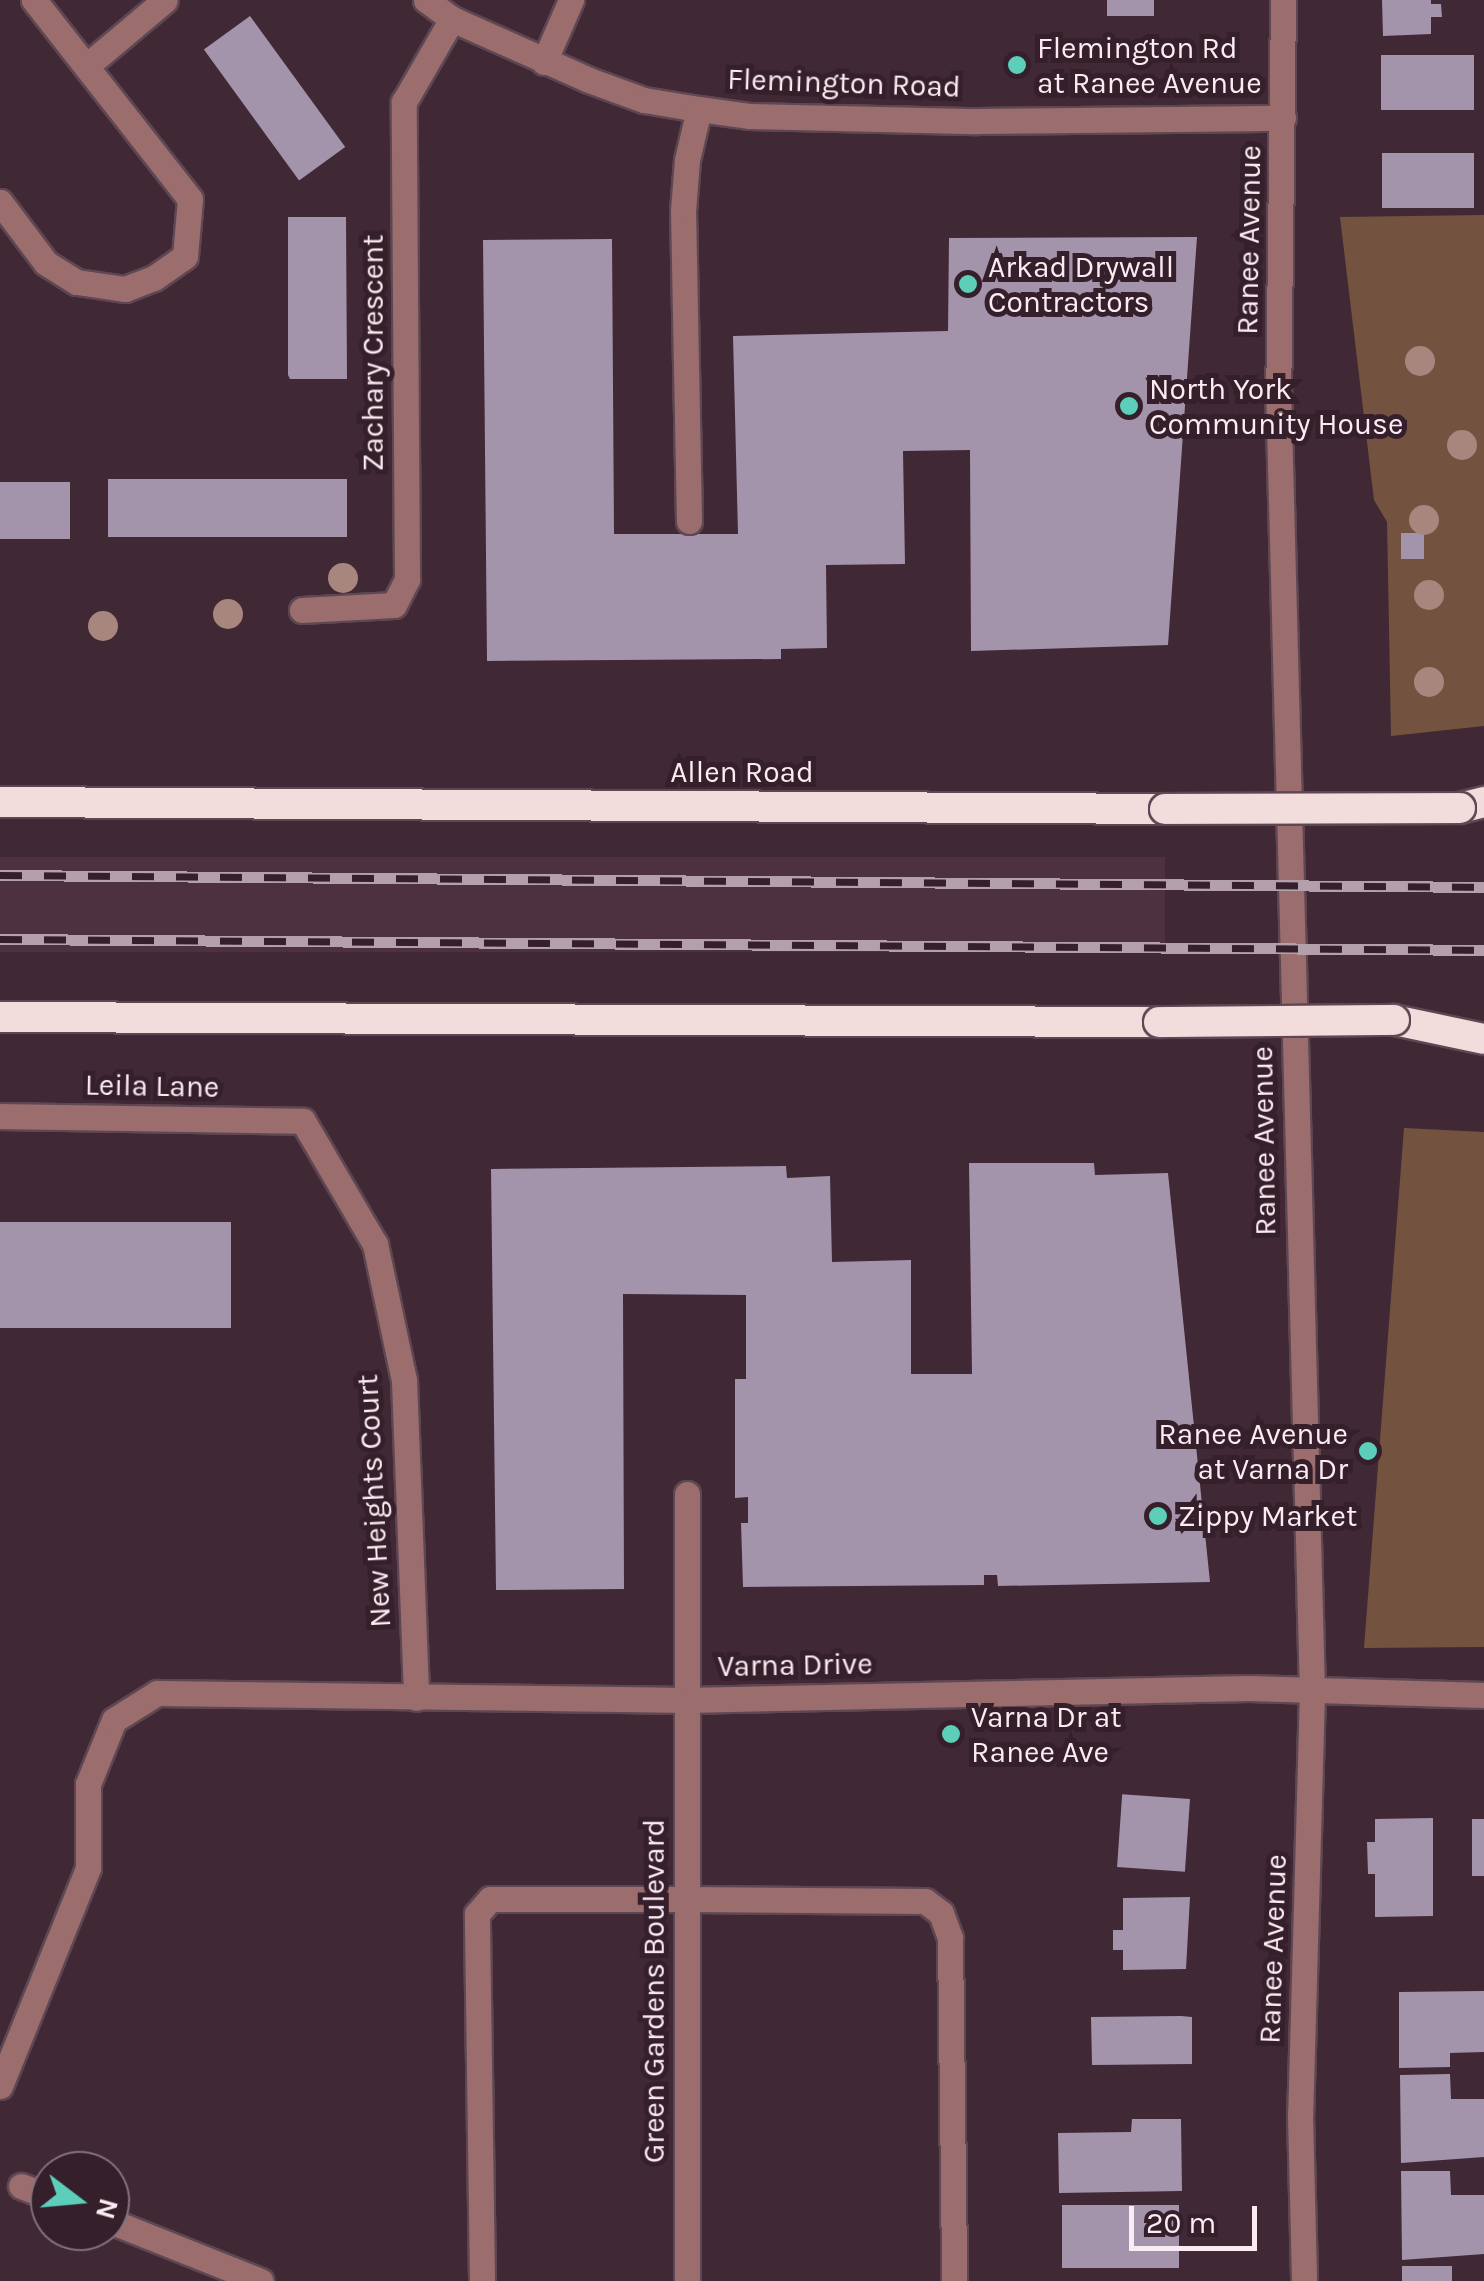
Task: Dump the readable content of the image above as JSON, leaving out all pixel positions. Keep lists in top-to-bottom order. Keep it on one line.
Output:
{"streets":{"highway":["Allen Road"],"street":["Flemington Road","Ranee Avenue","Zachary Crescent","Leila Lane","New Heights Court","Varna Drive","Green Gardens Boulevard"]},"crossings":[["Flemington Road","Ranee Avenue"],["Flemington Road","Zachary Crescent"],["Ranee Avenue","Varna Drive"],["Leila Lane","New Heights Court"],["New Heights Court","Varna Drive"],["Varna Drive","Green Gardens Boulevard"]],"places":["Flemington Rd at Ranee Avenue","Arkad Drywall Contractors","North York Community House","Ranee Avenue at Varna Dr","Zippy Market","Varna Dr at Ranee Ave"],"scale_bar":"20 m","north":"right"}
